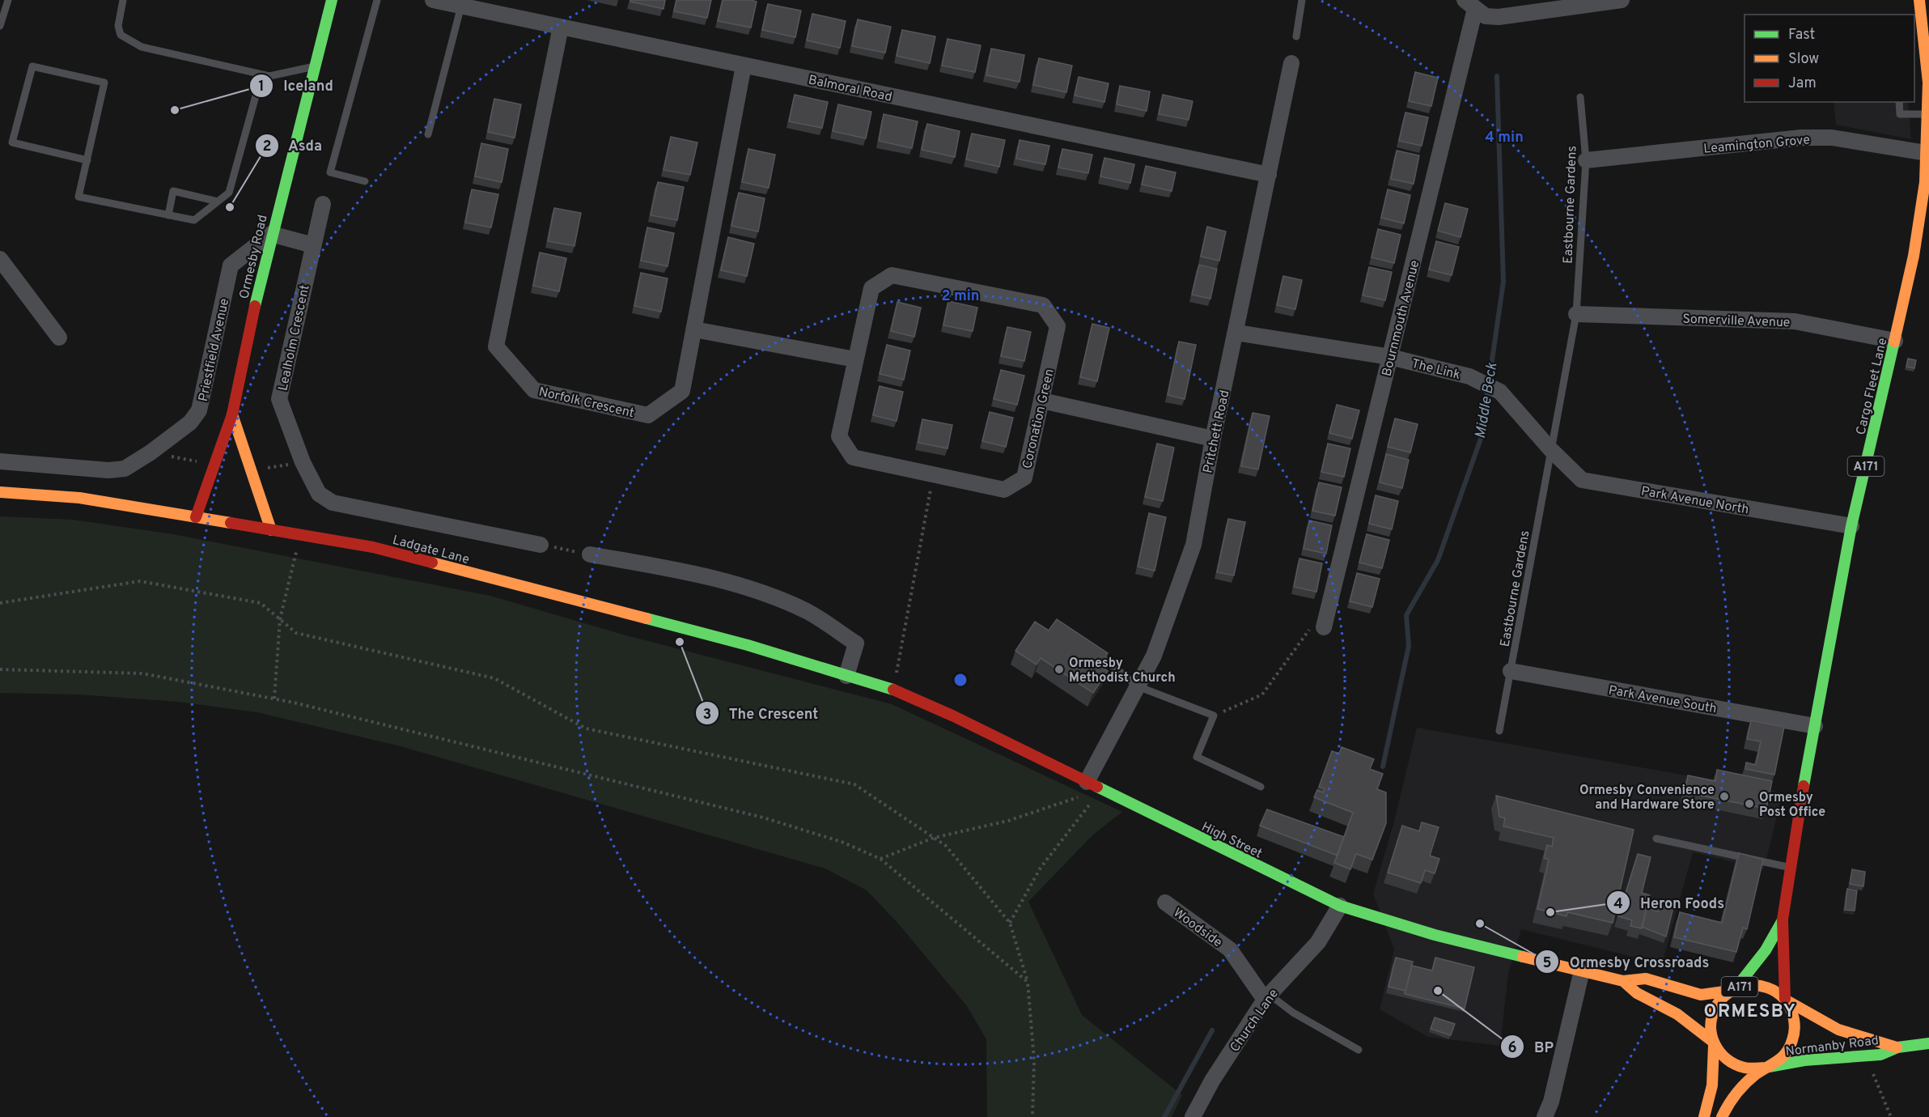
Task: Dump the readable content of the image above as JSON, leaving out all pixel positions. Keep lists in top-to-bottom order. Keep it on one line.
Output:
{"streets":{"main road":["Ormesby Road","Cargo Fleet Lane","A171","Ladgate Lane","High Street","Normanby Road"],"street":["Balmoral Road","Leamington Grove","Bournmouth Avenue","Somerville Avenue","Lealholm Crescent","Priestfield Avenue","The Link","Norfolk Crescent","Coronation Green","Pritchett Road","Park Avenue North","Park Avenue South","Woodside","Church Lane"],"lane":["Eastbourne Gardens"]},"crossings":[["Balmoral Road","Norfolk Crescent"],["Balmoral Road","Pritchett Road"],["Leamington Grove","Eastbourne Gardens"],["Leamington Grove","Cargo Fleet Lane"],["Eastbourne Gardens","Somerville Avenue"],["Eastbourne Gardens","The Link"],["Eastbourne Gardens","Park Avenue North"],["Eastbourne Gardens","Park Avenue South"],["Ormesby Road","Priestfield Avenue"],["Ormesby Road","Ladgate Lane"],["Bournmouth Avenue","The Link"],["Somerville Avenue","Cargo Fleet Lane"],["The Link","Pritchett Road"],["The Link","Park Avenue North"],["Cargo Fleet Lane","A171"],["Cargo Fleet Lane","Park Avenue North"],["Cargo Fleet Lane","Park Avenue South"],["Cargo Fleet Lane","High Street"],["Cargo Fleet Lane","Normanby Road"],["Pritchett Road","High Street"],["A171","High Street"],["A171","Normanby Road"],["Ladgate Lane","High Street"],["High Street","Church Lane"],["High Street","Normanby Road"],["Woodside","Church Lane"]],"districts":["ORMESBY"],"water":["Middle Beck"],"places":["Iceland","Asda","The Crescent","Ormesby Methodist Church","Ormesby Convenience and Hardware Store","Ormesby Post Office","Heron Foods","Ormesby Crossroads","BP"],"legend":["Fast","Slow","Jam"],"rings":["4 min","2 min"]}
